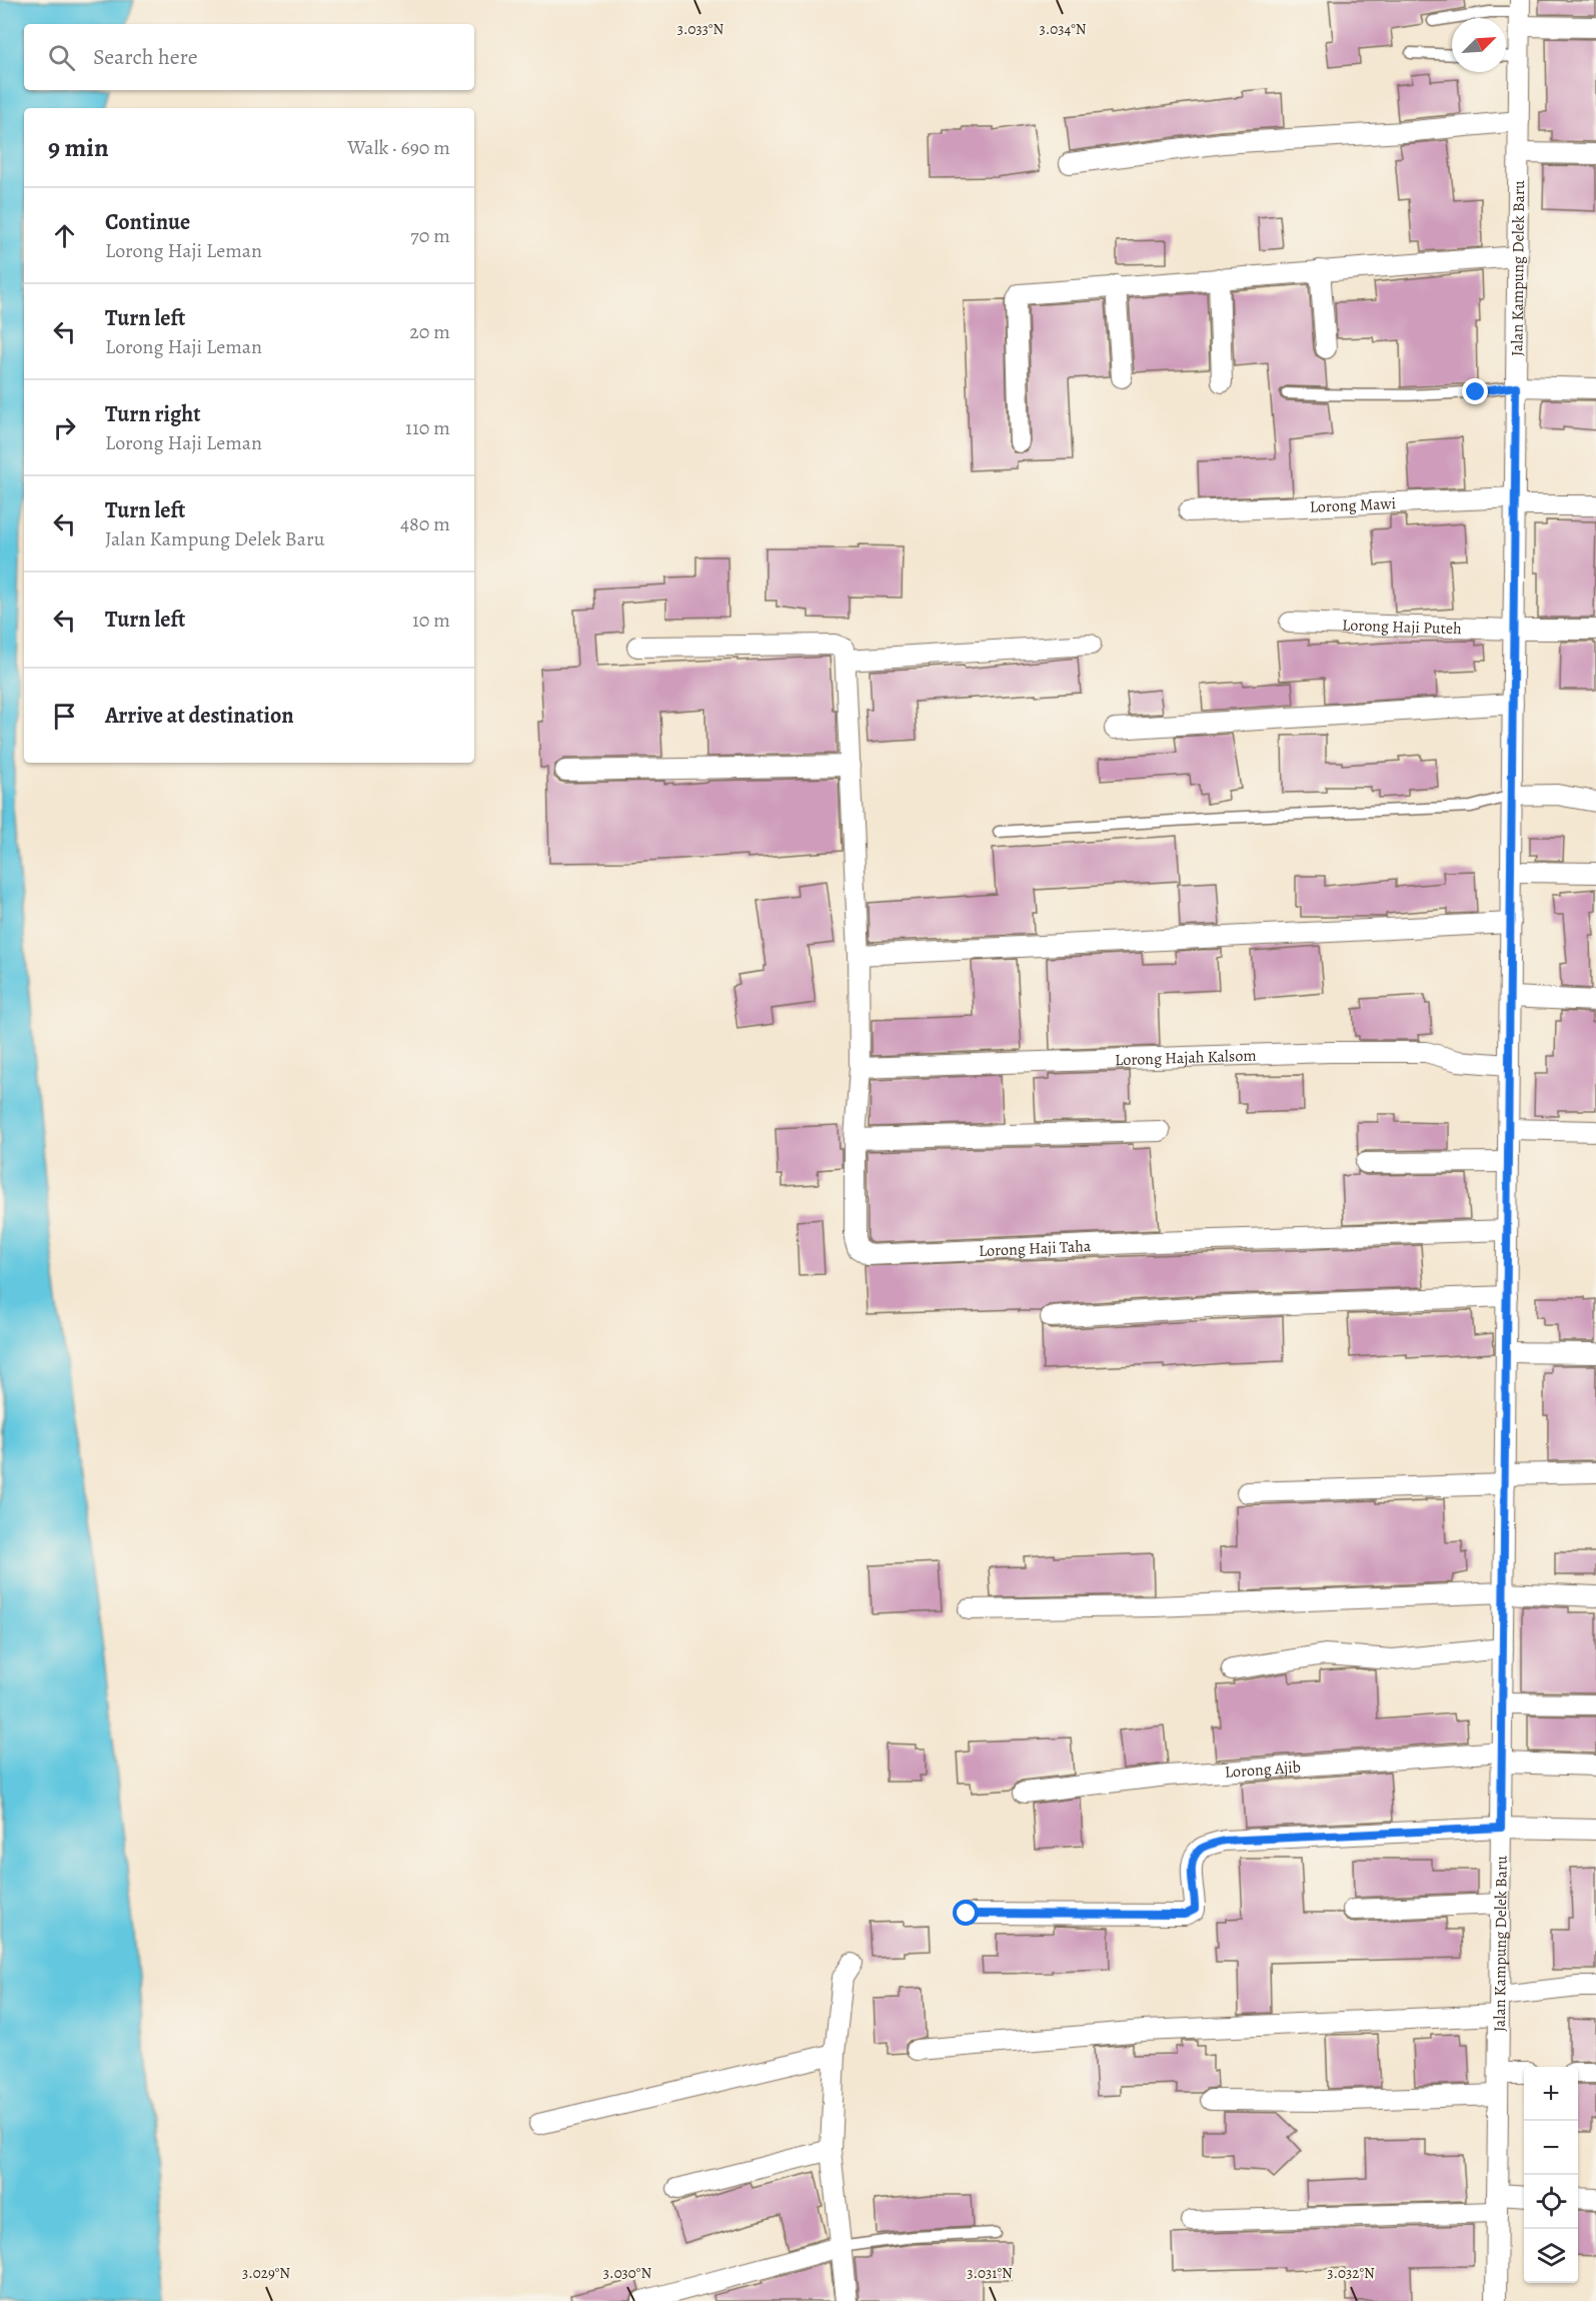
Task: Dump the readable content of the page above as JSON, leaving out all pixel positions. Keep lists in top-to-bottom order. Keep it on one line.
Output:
{"streets":{"street":["Jalan Kampung Delek Baru","Lorong Mawi","Lorong Haji Puteh","Lorong Hajah Kalsom","Lorong Haji Taha","Lorong Ajib"]},"crossings":[["Jalan Kampung Delek Baru","Lorong Mawi"],["Jalan Kampung Delek Baru","Lorong Haji Puteh"],["Jalan Kampung Delek Baru","Lorong Hajah Kalsom"],["Jalan Kampung Delek Baru","Lorong Haji Taha"],["Jalan Kampung Delek Baru","Lorong Ajib"],["Lorong Hajah Kalsom","Lorong Haji Taha"]],"north":"top right","page":{"search":"Search here","heading":["9 min","Walk · 690 m"],"list":[["Continue","Lorong Haji Leman","70 m"],["Turn left","Lorong Haji Leman","20 m"],["Turn right","Lorong Haji Leman","110 m"],["Turn left","Jalan Kampung Delek Baru","480 m"],["Turn left","10 m"],"Arrive at destination"],"map_buttons":["+","−"]},"coordinates":["3.033°N","3.034°N","3.029°N","3.030°N","3.031°N","3.032°N"]}
